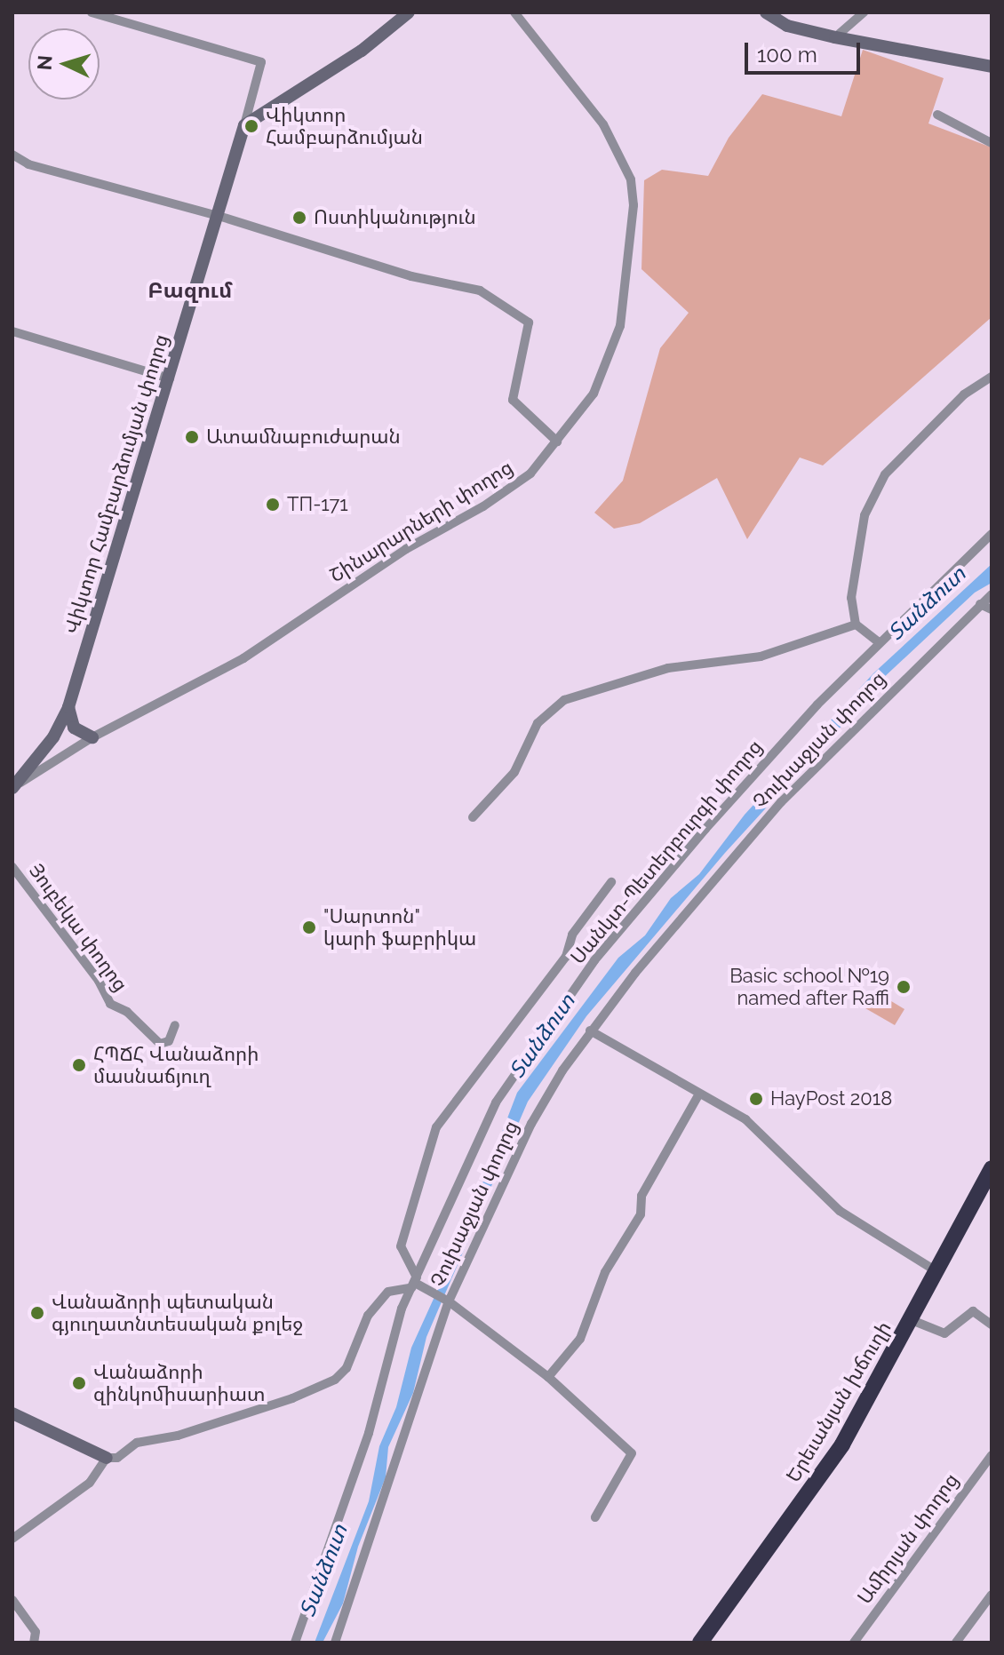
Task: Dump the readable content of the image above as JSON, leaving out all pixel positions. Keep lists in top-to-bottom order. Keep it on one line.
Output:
{"streets":{"highway":["Երեւանյան խճուղի"],"street":["Վիկտոր Համբարձումյան փողոց","Շինարարների փողոց","Չուխաջյան փողոց","Սանկտ-Պետերբուրգի փողոց","Յուբեկա փողոց","Ամիրյան փողոց"]},"crossings":[["Վիկտոր Համբարձումյան փողոց","Շինարարների փողոց"]],"districts":["Բազում"],"water":["Տանձուտ"],"places":["Վիկտոր Համբարձումյան","Ոստիկանություն","Ատամնաբուժարան","ТП-171","\"Սարտոն\" կարի ֆաբրիկա","Basic school №19 named after Raffi","ՀՊՃՀ Վանաձորի մասնաճյուղ","HayPost 2018","Վանաձորի պետական գյուղատնտեսական քոլեջ","Վանաձորի զինկոմիսարիատ"],"scale_bar":"100 m","north":"left"}
